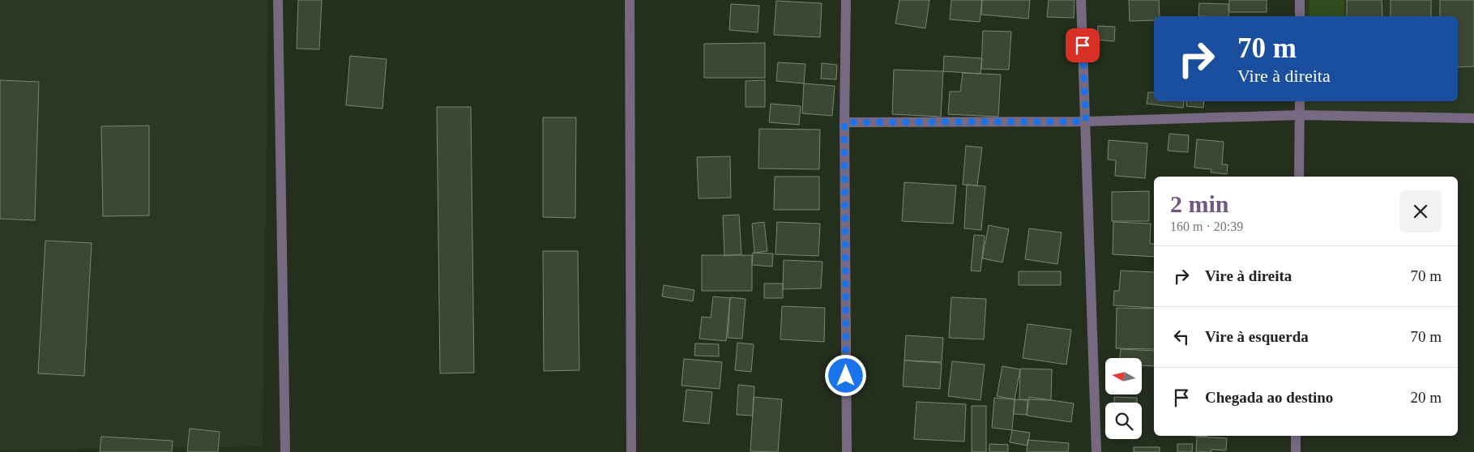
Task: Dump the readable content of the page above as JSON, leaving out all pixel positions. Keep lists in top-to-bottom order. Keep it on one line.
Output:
{"north":"left","page":{"turn":["70 m","Vire à direita"],"heading":["2 min","160 m · 20:39"],"list":[{"name":"Vire à direita","value":"70 m"},{"name":"Vire à esquerda","value":"70 m"},{"name":"Chegada ao destino","value":"20 m"}]}}
